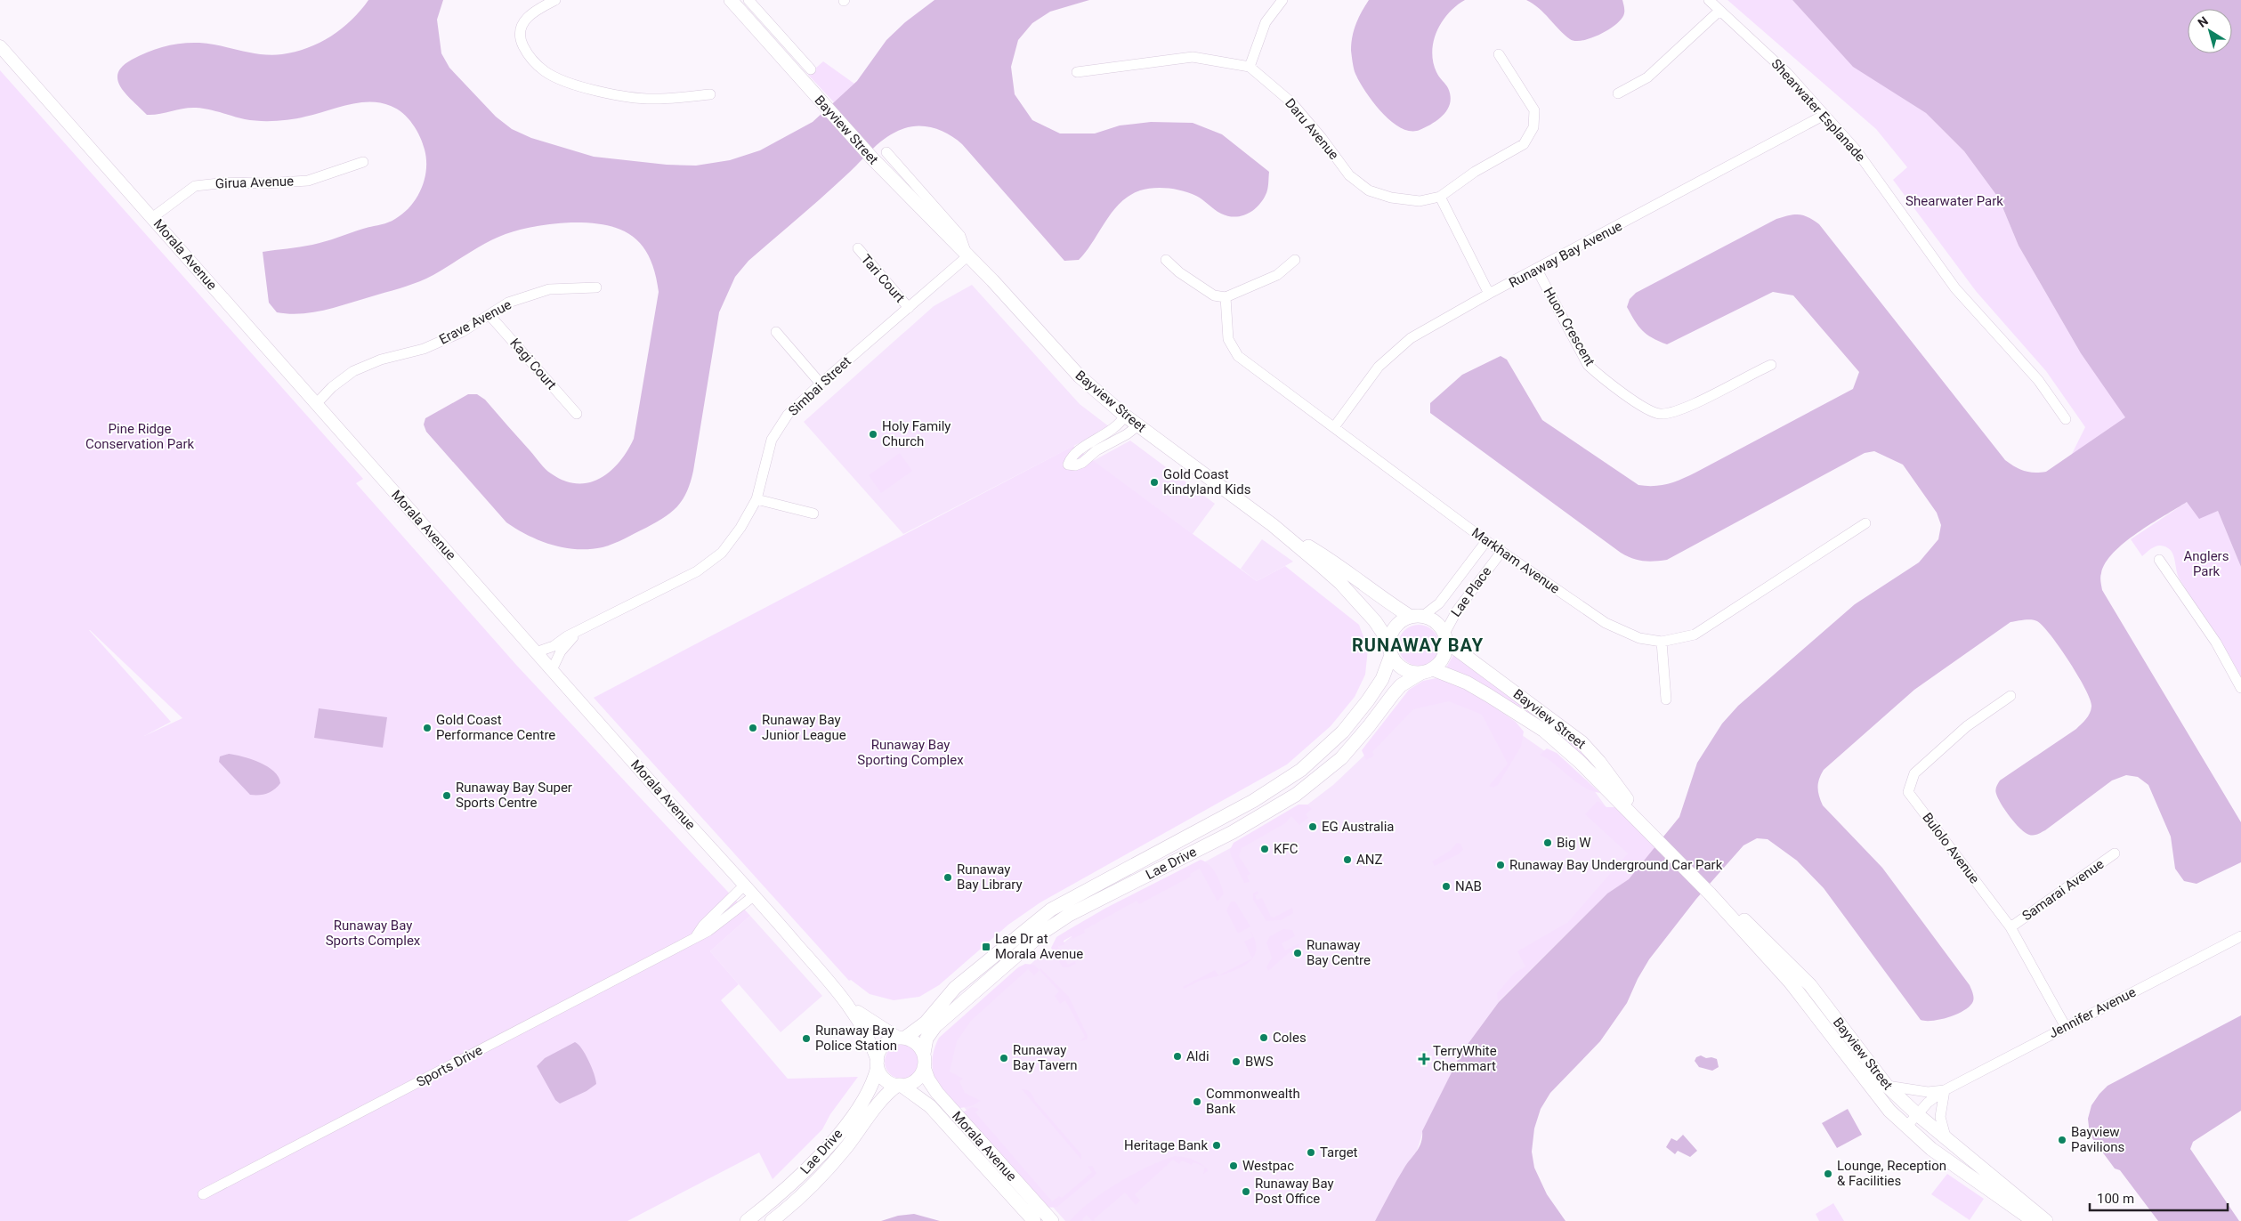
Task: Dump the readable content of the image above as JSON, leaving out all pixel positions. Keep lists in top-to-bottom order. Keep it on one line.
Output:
{"streets":{"main road":["Bayview Street","Morala Avenue","Lae Drive"],"street":["Shearwater Esplanade","Daru Avenue","Girua Avenue","Runaway Bay Avenue","Tari Court","Erave Avenue","Huon Crescent","Kagi Court","Simbai Street","Markham Avenue","Lae Place","Bulolo Avenue","Samarai Avenue","Jennifer Avenue","Sports Drive"]},"crossings":[["Shearwater Esplanade","Runaway Bay Avenue"],["Bayview Street","Simbai Street"],["Bayview Street","Lae Place"],["Bayview Street","Lae Drive"],["Bayview Street","Jennifer Avenue"],["Girua Avenue","Morala Avenue"],["Morala Avenue","Erave Avenue"],["Morala Avenue","Simbai Street"],["Morala Avenue","Lae Drive"],["Morala Avenue","Sports Drive"],["Runaway Bay Avenue","Huon Crescent"],["Runaway Bay Avenue","Markham Avenue"],["Tari Court","Simbai Street"],["Erave Avenue","Kagi Court"],["Markham Avenue","Lae Place"],["Lae Place","Lae Drive"],["Bulolo Avenue","Samarai Avenue"],["Bulolo Avenue","Jennifer Avenue"]],"districts":["RUNAWAY BAY"],"parks":["Shearwater Park","Pine Ridge Conservation Park","Anglers Park","Runaway Bay Sporting Complex","Runaway Bay Sports Complex"],"places":{"other":["Holy Family Church","Gold Coast Kindyland Kids","Gold Coast Performance Centre","Runaway Bay Junior League","Runaway Bay Super Sports Centre","EG Australia","Big W","KFC","ANZ","Runaway Bay Underground Car Park","Runaway Bay Library","NAB","Runaway Bay Centre","Coles","Runaway Bay Police Station","Aldi","Runaway Bay Tavern","BWS","Commonwealth Bank","Bayview Pavilions","Heritage Bank","Target","Westpac","Lounge, Reception & Facilities","Runaway Bay Post Office"],"transit":["Lae Dr at Morala Avenue"],"health":["TerryWhite Chemmart"]},"scale_bar":"100 m","north":"top left"}
